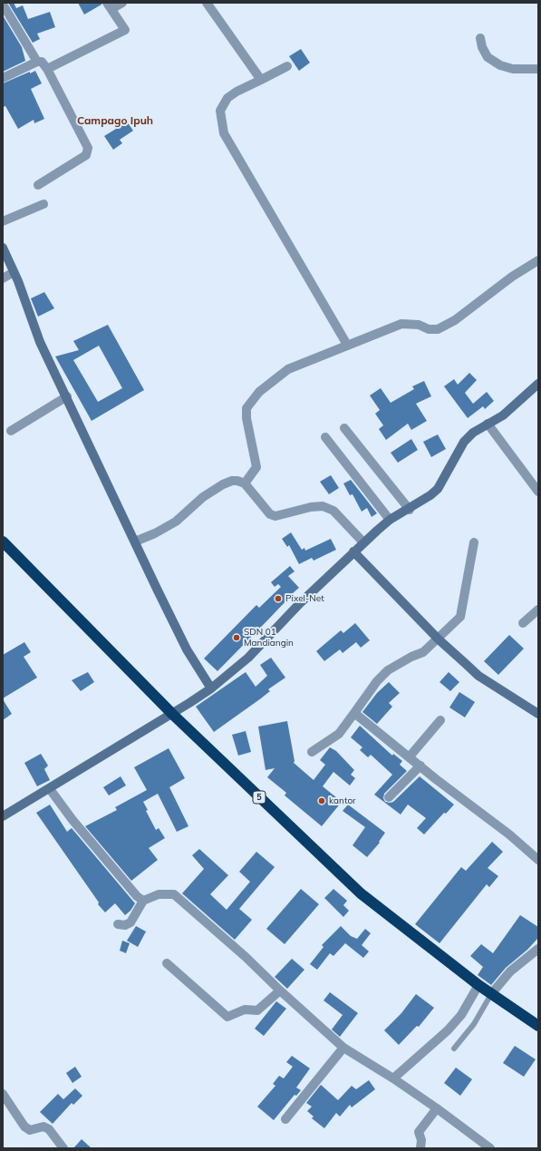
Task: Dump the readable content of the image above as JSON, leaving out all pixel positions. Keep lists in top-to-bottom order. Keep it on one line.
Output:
{"streets":{"highway":["5"]},"districts":["Campago Ipuh"],"places":["Pixel-Net","SDN 01 Mandiangin","kantor"]}
